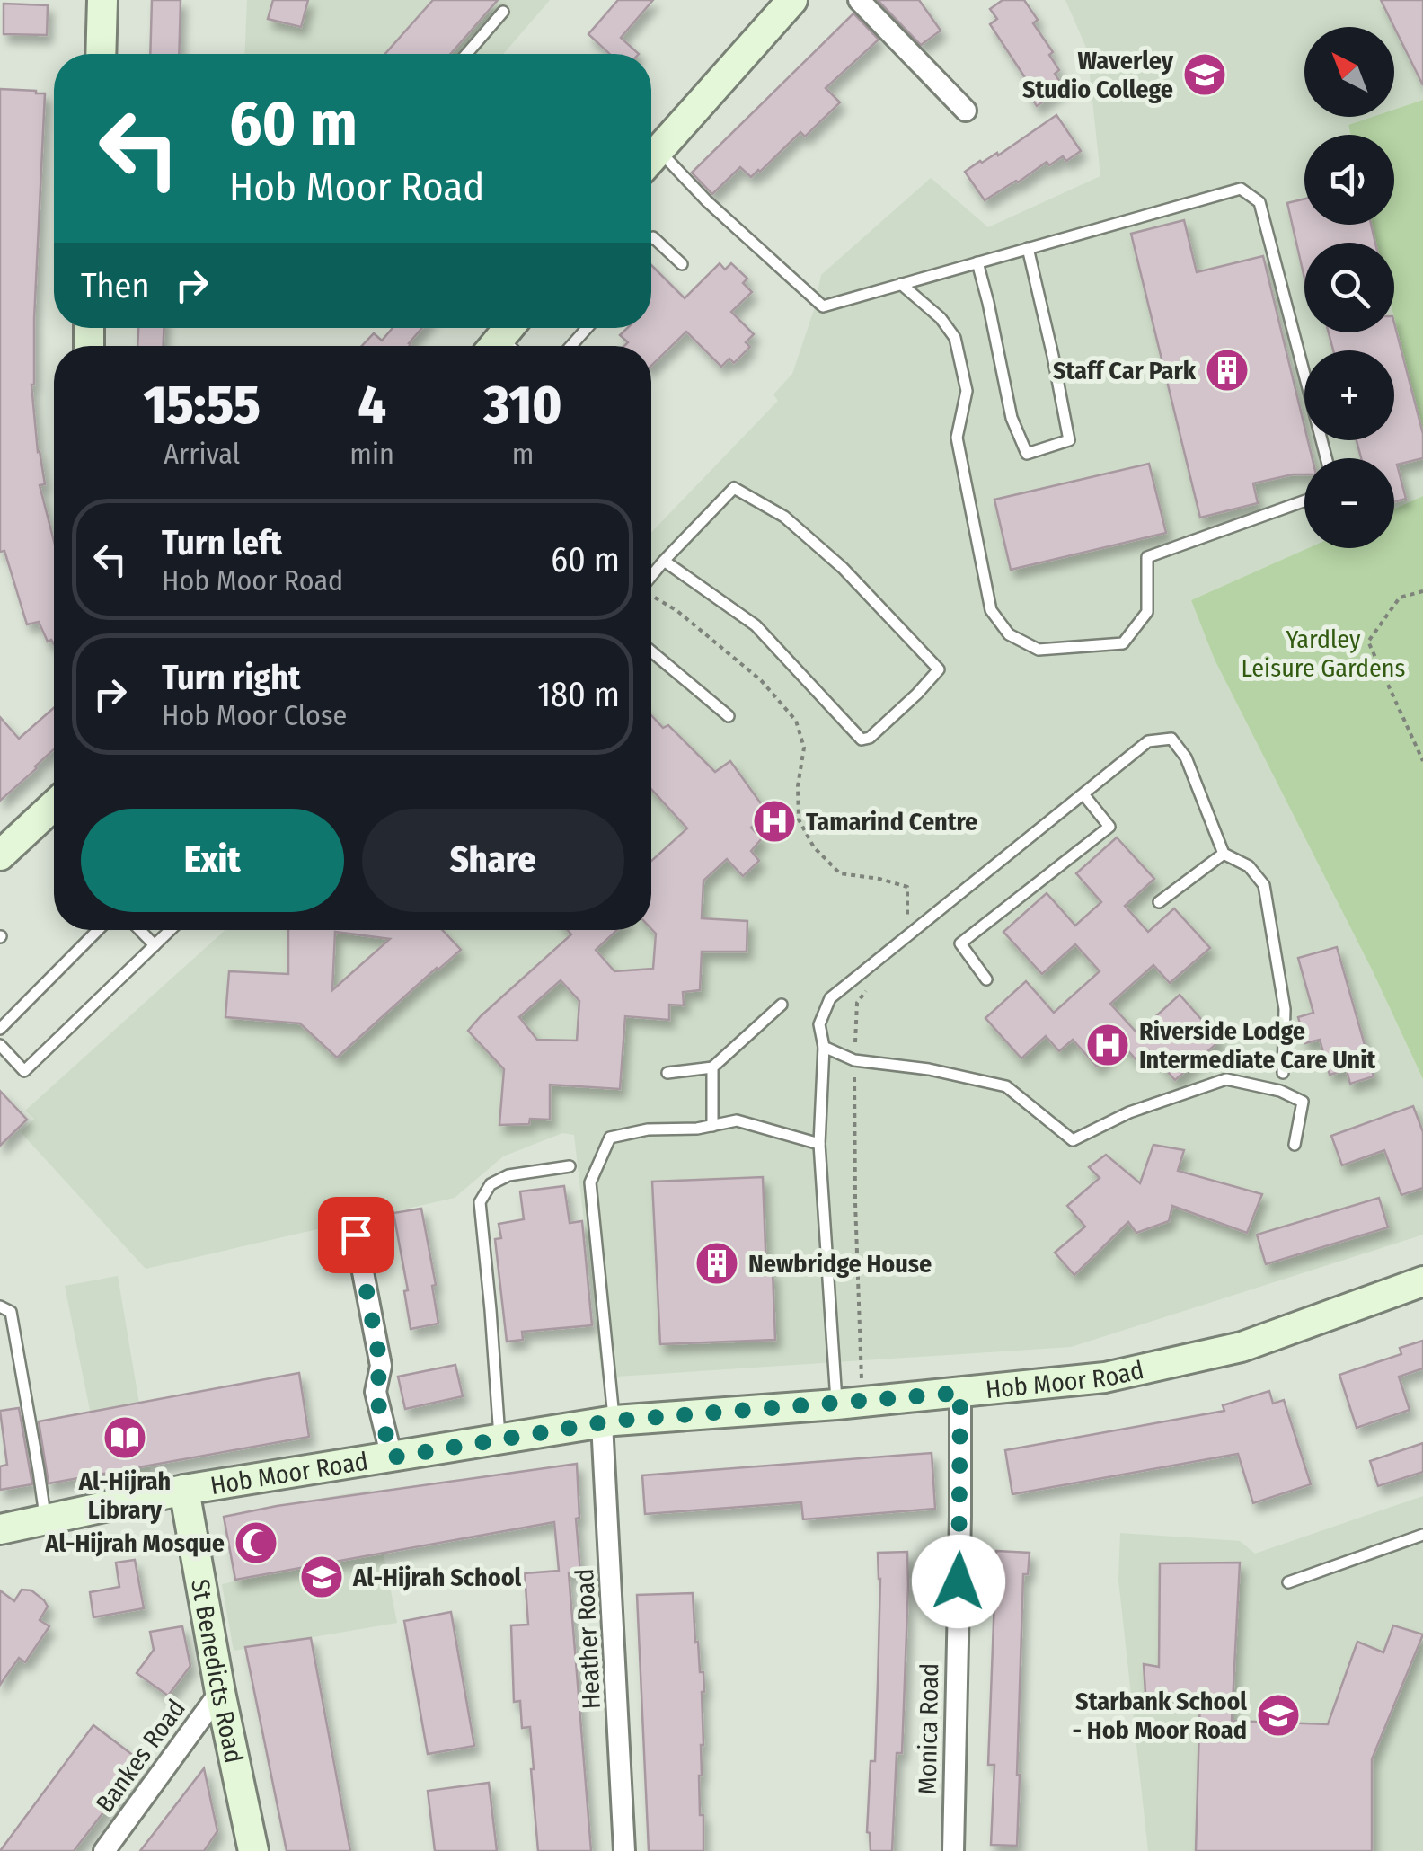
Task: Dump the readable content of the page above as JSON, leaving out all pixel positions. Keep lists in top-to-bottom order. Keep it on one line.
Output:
{"streets":{"street":["Hob Moor Road","Heather Road","St Benedicts Road","Monica Road","Bankes Road"]},"crossings":[["Hob Moor Road","Heather Road"],["Hob Moor Road","St Benedicts Road"],["Hob Moor Road","Monica Road"],["St Benedicts Road","Bankes Road"]],"parks":["Yardley Leisure Gardens"],"places":{"school or university":["Waverley Studio College","Al-Hijrah School","Starbank School - Hob Moor Road"],"building":["Staff Car Park","Newbridge House"],"hospital":["Tamarind Centre","Riverside Lodge Intermediate Care Unit"],"library":["Al-Hijrah Library"],"mosque":["Al-Hijrah Mosque"]},"north":"top left","page":{"map_buttons":["+","−"],"turn":["60 m","Hob Moor Road"],"then":"Then","eta":["15:55","Arrival","4","min","310","m"],"list":[{"name":"Turn left","note":"Hob Moor Road","value":"60 m"},{"name":"Turn right","note":"Hob Moor Close","value":"180 m"}],"buttons":["Exit","Share"]}}
